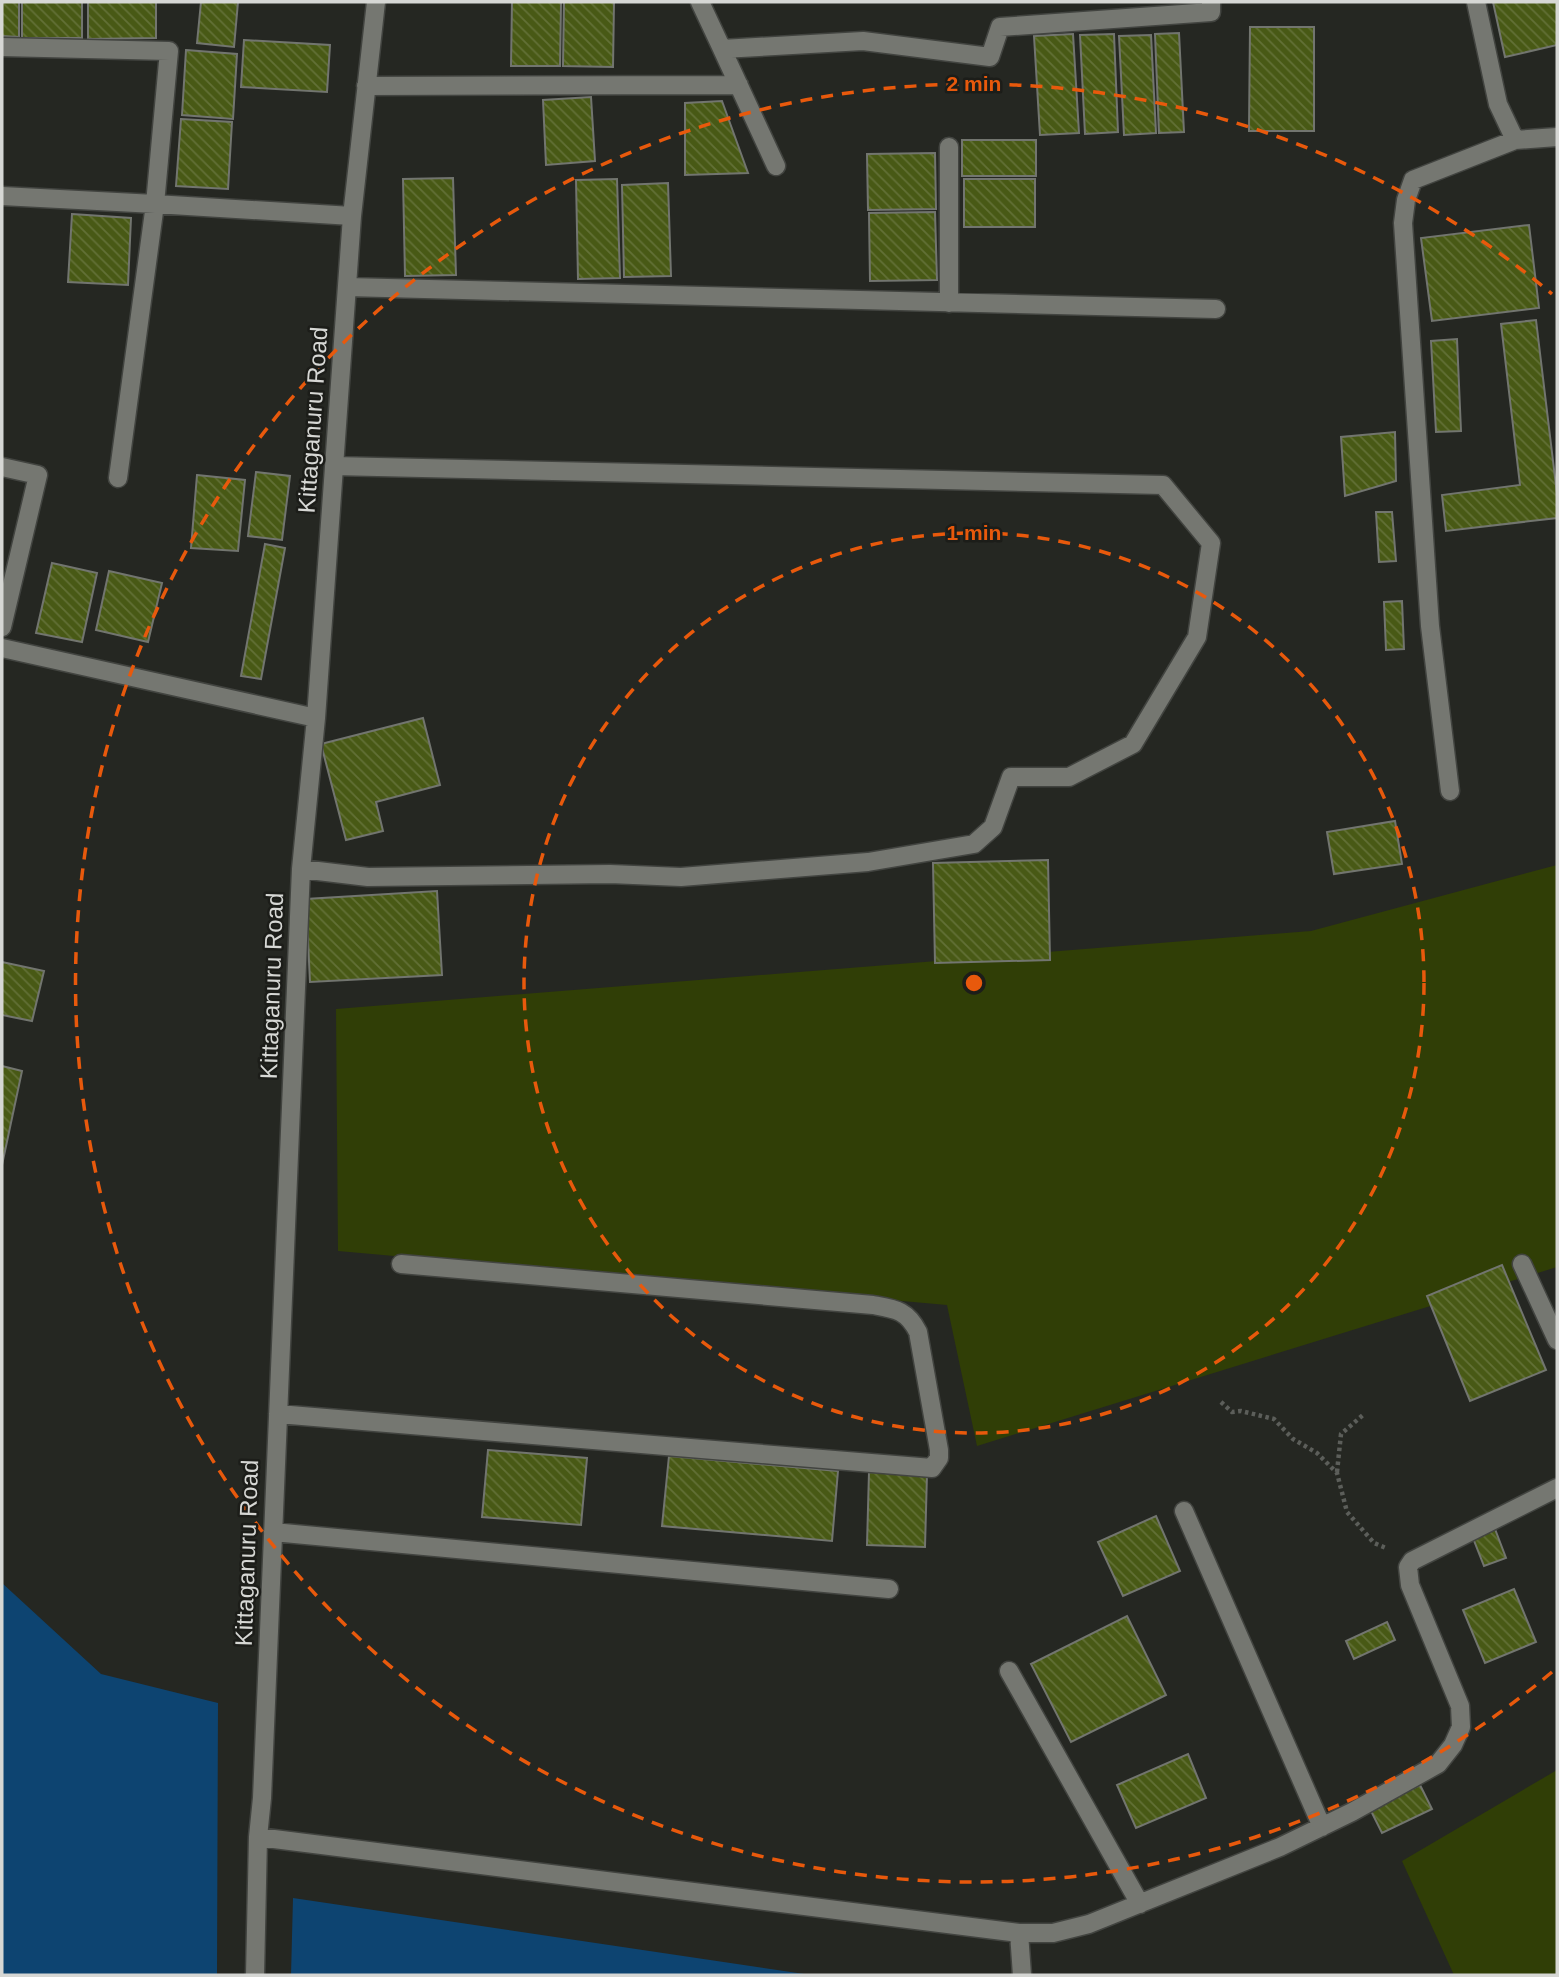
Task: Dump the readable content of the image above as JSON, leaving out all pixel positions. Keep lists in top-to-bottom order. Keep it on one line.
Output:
{"streets":{"street":["Kittaganuru Road"]},"rings":["2 min","1 min"]}
